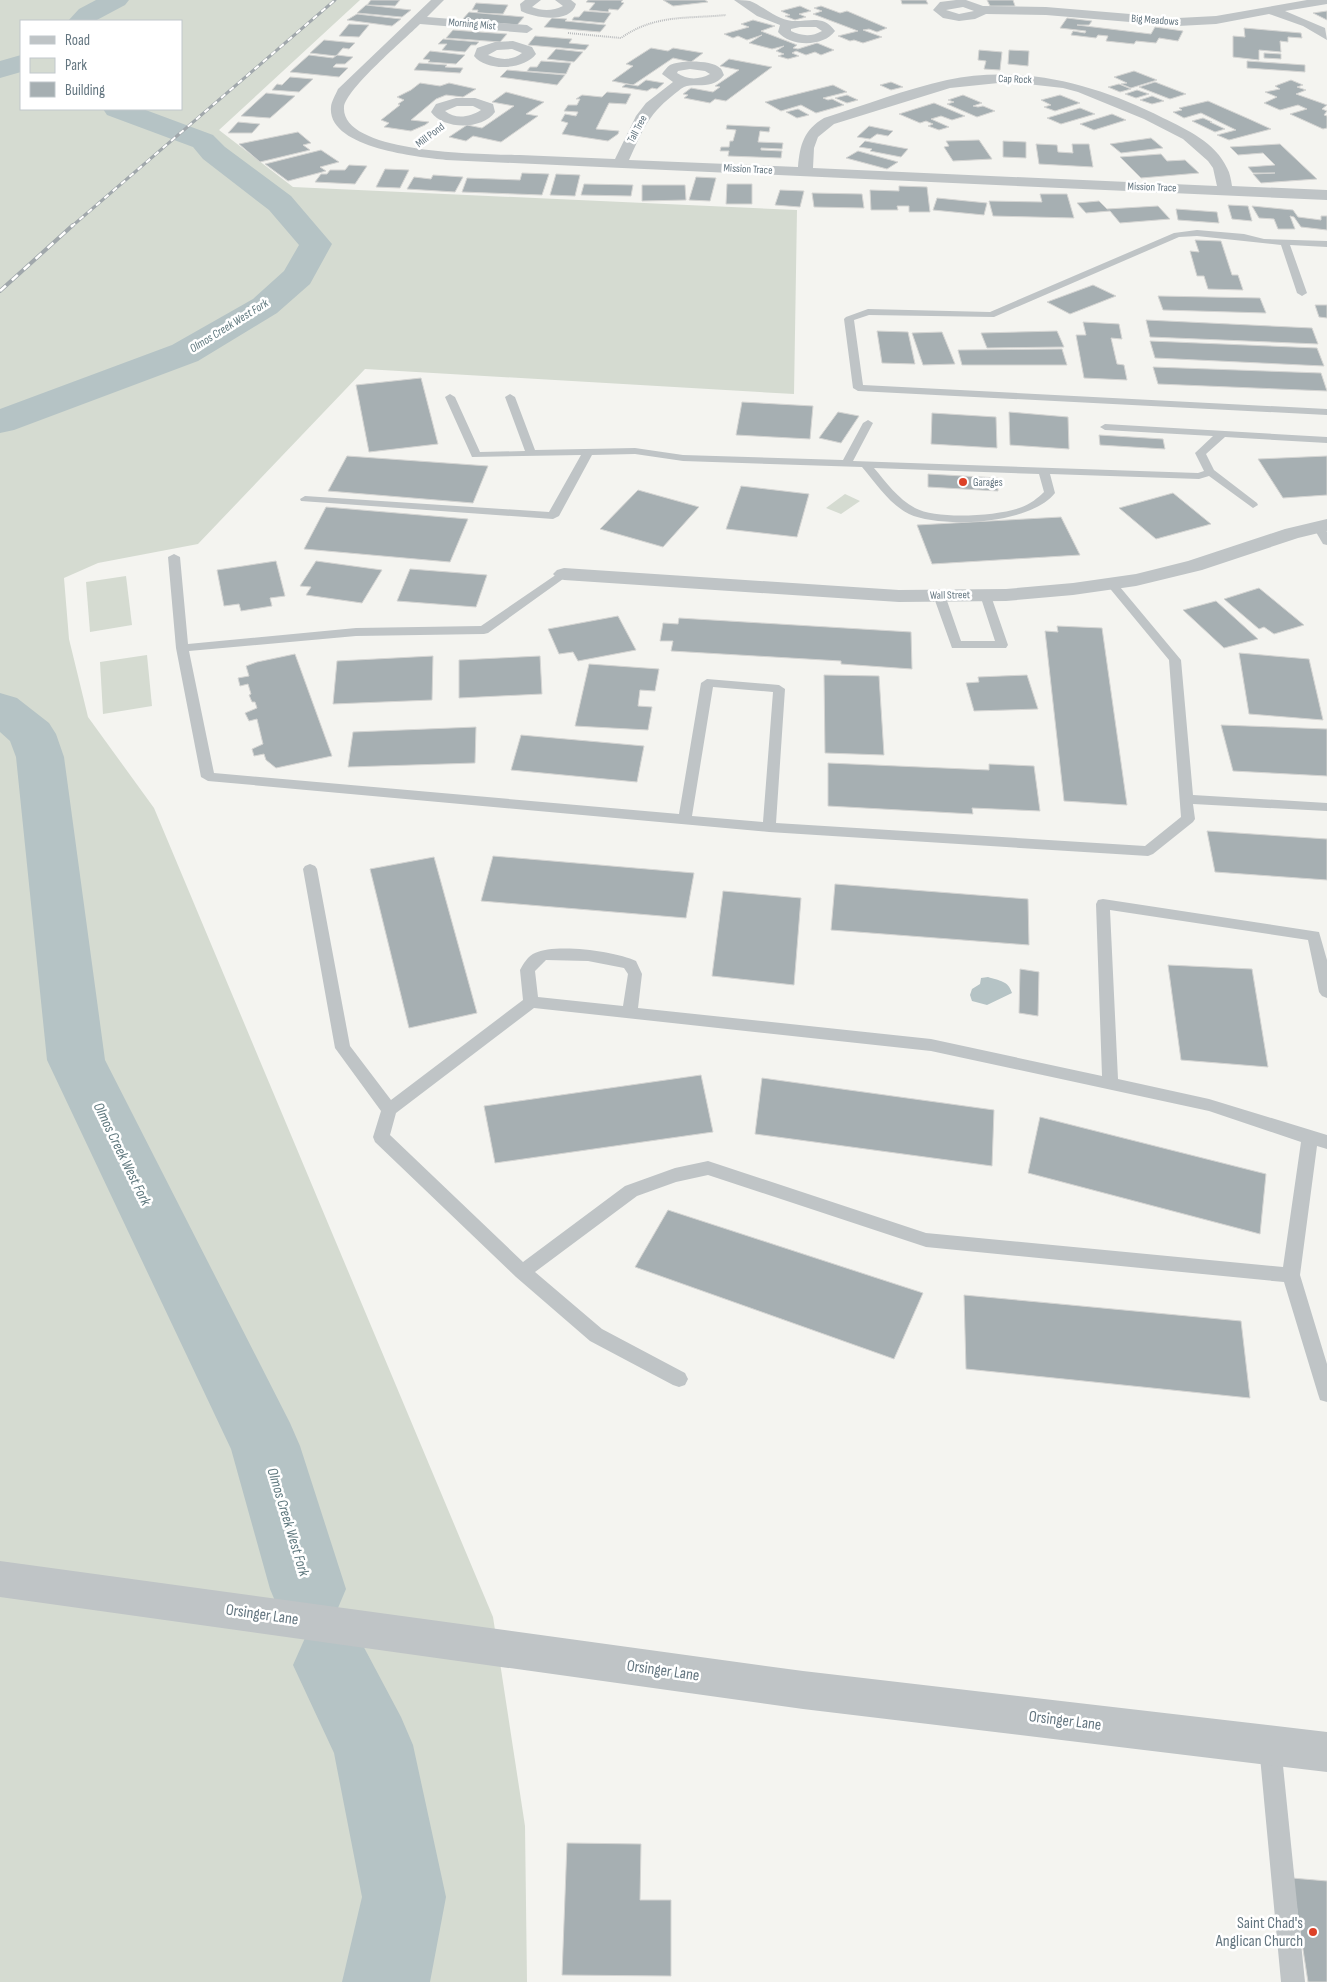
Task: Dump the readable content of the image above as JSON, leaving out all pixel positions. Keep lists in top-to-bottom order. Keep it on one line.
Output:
{"streets":{"street":["Big Meadows","Morning Mist","Cap Rock","Tall Tree","Mill Pond","Mission Trace","Wall Street","Orsinger Lane"]},"crossings":[["Morning Mist","Mission Trace"],["Cap Rock","Mission Trace"],["Tall Tree","Mission Trace"],["Mill Pond","Mission Trace"]],"water":["Olmos Creek West Fork"],"places":["Garages","Saint Chad's Anglican Church"],"legend":["Road","Park","Building"]}
